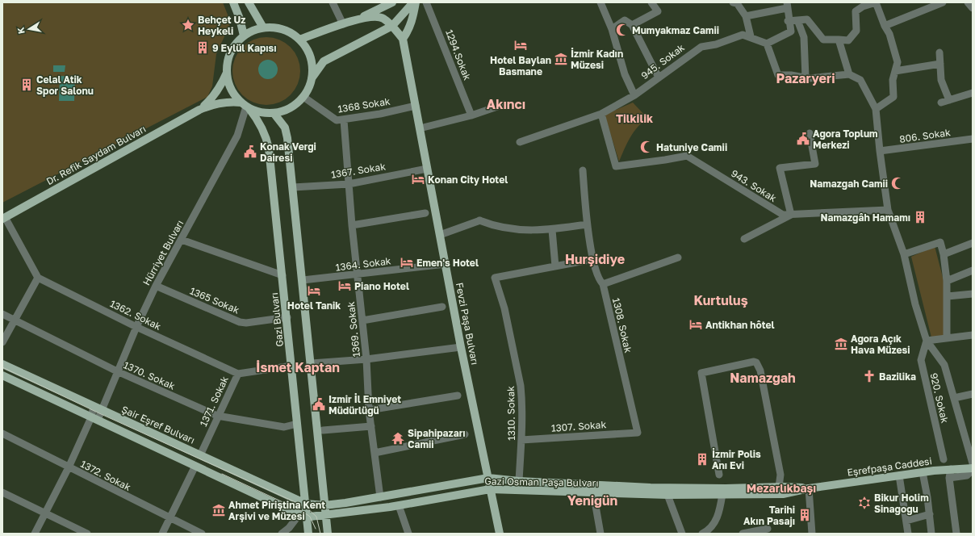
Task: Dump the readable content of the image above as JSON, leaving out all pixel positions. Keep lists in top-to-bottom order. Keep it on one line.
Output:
{"streets":{"main road":["Dr. Refik Saydam Bulvarı","Gazi Bulvarı","Fevzi Paşa Bulvarı","Şair Eşref Bulvarı","Eşrefpaşa Caddesi","Gazi Osman Paşa Bulvarı"],"street":["1294.Sokak","945. Sokak","1368 Sokak","806. Sokak","1367. Sokak","943. Sokak","Hürriyet Bulvarı","1364. Sokak","1365 Sokak","1362. Sokak","1308. Sokak","1369. Sokak","1370. Sokak","920. Sokak","1371. Sokak","1310. Sokak","1307. Sokak","1372. Sokak"]},"crossings":[["945. Sokak","943. Sokak"],["1368 Sokak","Hürriyet Bulvarı"],["1368 Sokak","Gazi Bulvarı"],["1368 Sokak","Fevzi Paşa Bulvarı"],["1368 Sokak","1369. Sokak"],["1367. Sokak","Fevzi Paşa Bulvarı"],["1367. Sokak","1369. Sokak"],["Hürriyet Bulvarı","1365 Sokak"],["Hürriyet Bulvarı","1362. Sokak"],["Hürriyet Bulvarı","Gazi Bulvarı"],["Hürriyet Bulvarı","1370. Sokak"],["Hürriyet Bulvarı","Şair Eşref Bulvarı"],["Hürriyet Bulvarı","1372. Sokak"],["1364. Sokak","Fevzi Paşa Bulvarı"],["1364. Sokak","1369. Sokak"],["1365 Sokak","Gazi Bulvarı"],["1362. Sokak","1371. Sokak"],["Gazi Bulvarı","1370. Sokak"],["Gazi Bulvarı","Şair Eşref Bulvarı"],["Gazi Bulvarı","Gazi Osman Paşa Bulvarı"],["Fevzi Paşa Bulvarı","Gazi Osman Paşa Bulvarı"],["1308. Sokak","1307. Sokak"],["1369. Sokak","Gazi Osman Paşa Bulvarı"],["1370. Sokak","1371. Sokak"],["1371. Sokak","Şair Eşref Bulvarı"],["1310. Sokak","1307. Sokak"],["1310. Sokak","Gazi Osman Paşa Bulvarı"],["Şair Eşref Bulvarı","Gazi Osman Paşa Bulvarı"],["Eşrefpaşa Caddesi","Gazi Osman Paşa Bulvarı"]],"districts":["Pazaryeri","Akıncı","Tilkilik","Hurşidiye","Kurtuluş","İsmet Kaptan","Namazgah","Mezarlıkbaşı","Yenigün"],"places":{"place":["Behçet Uz Heykeli"],"mosque":["Mumyakmaz Camii","Hatuniye Camii","Namazgah Camii"],"hotel":["Hotel Baylan Basmane","Konan City Hotel","Emen's Hotel","Piano Hotel","Hotel Tanik","Antikhan hôtel"],"building":["9 Eylül Kapısı","Celal Atik Spor Salonu","Namazgâh Hamamı","İzmir Polis Anı Evi","Tarihi Akın Pasajı"],"museum":["İzmir Kadın Müzesi","Agora Açık Hava Müzesi","Ahmet Piriştina Kent Arşivi ve Müzesi"],"public building":["Agora Toplum Merkezi","Konak Vergi Dairesi","Izmir İl Emniyet Müdürlüğü"],"church":["Bazilika"],"temple":["Sipahipazarı Camii"],"synagogue":["Bikur Holim Sinagogu"]},"north":"left"}
